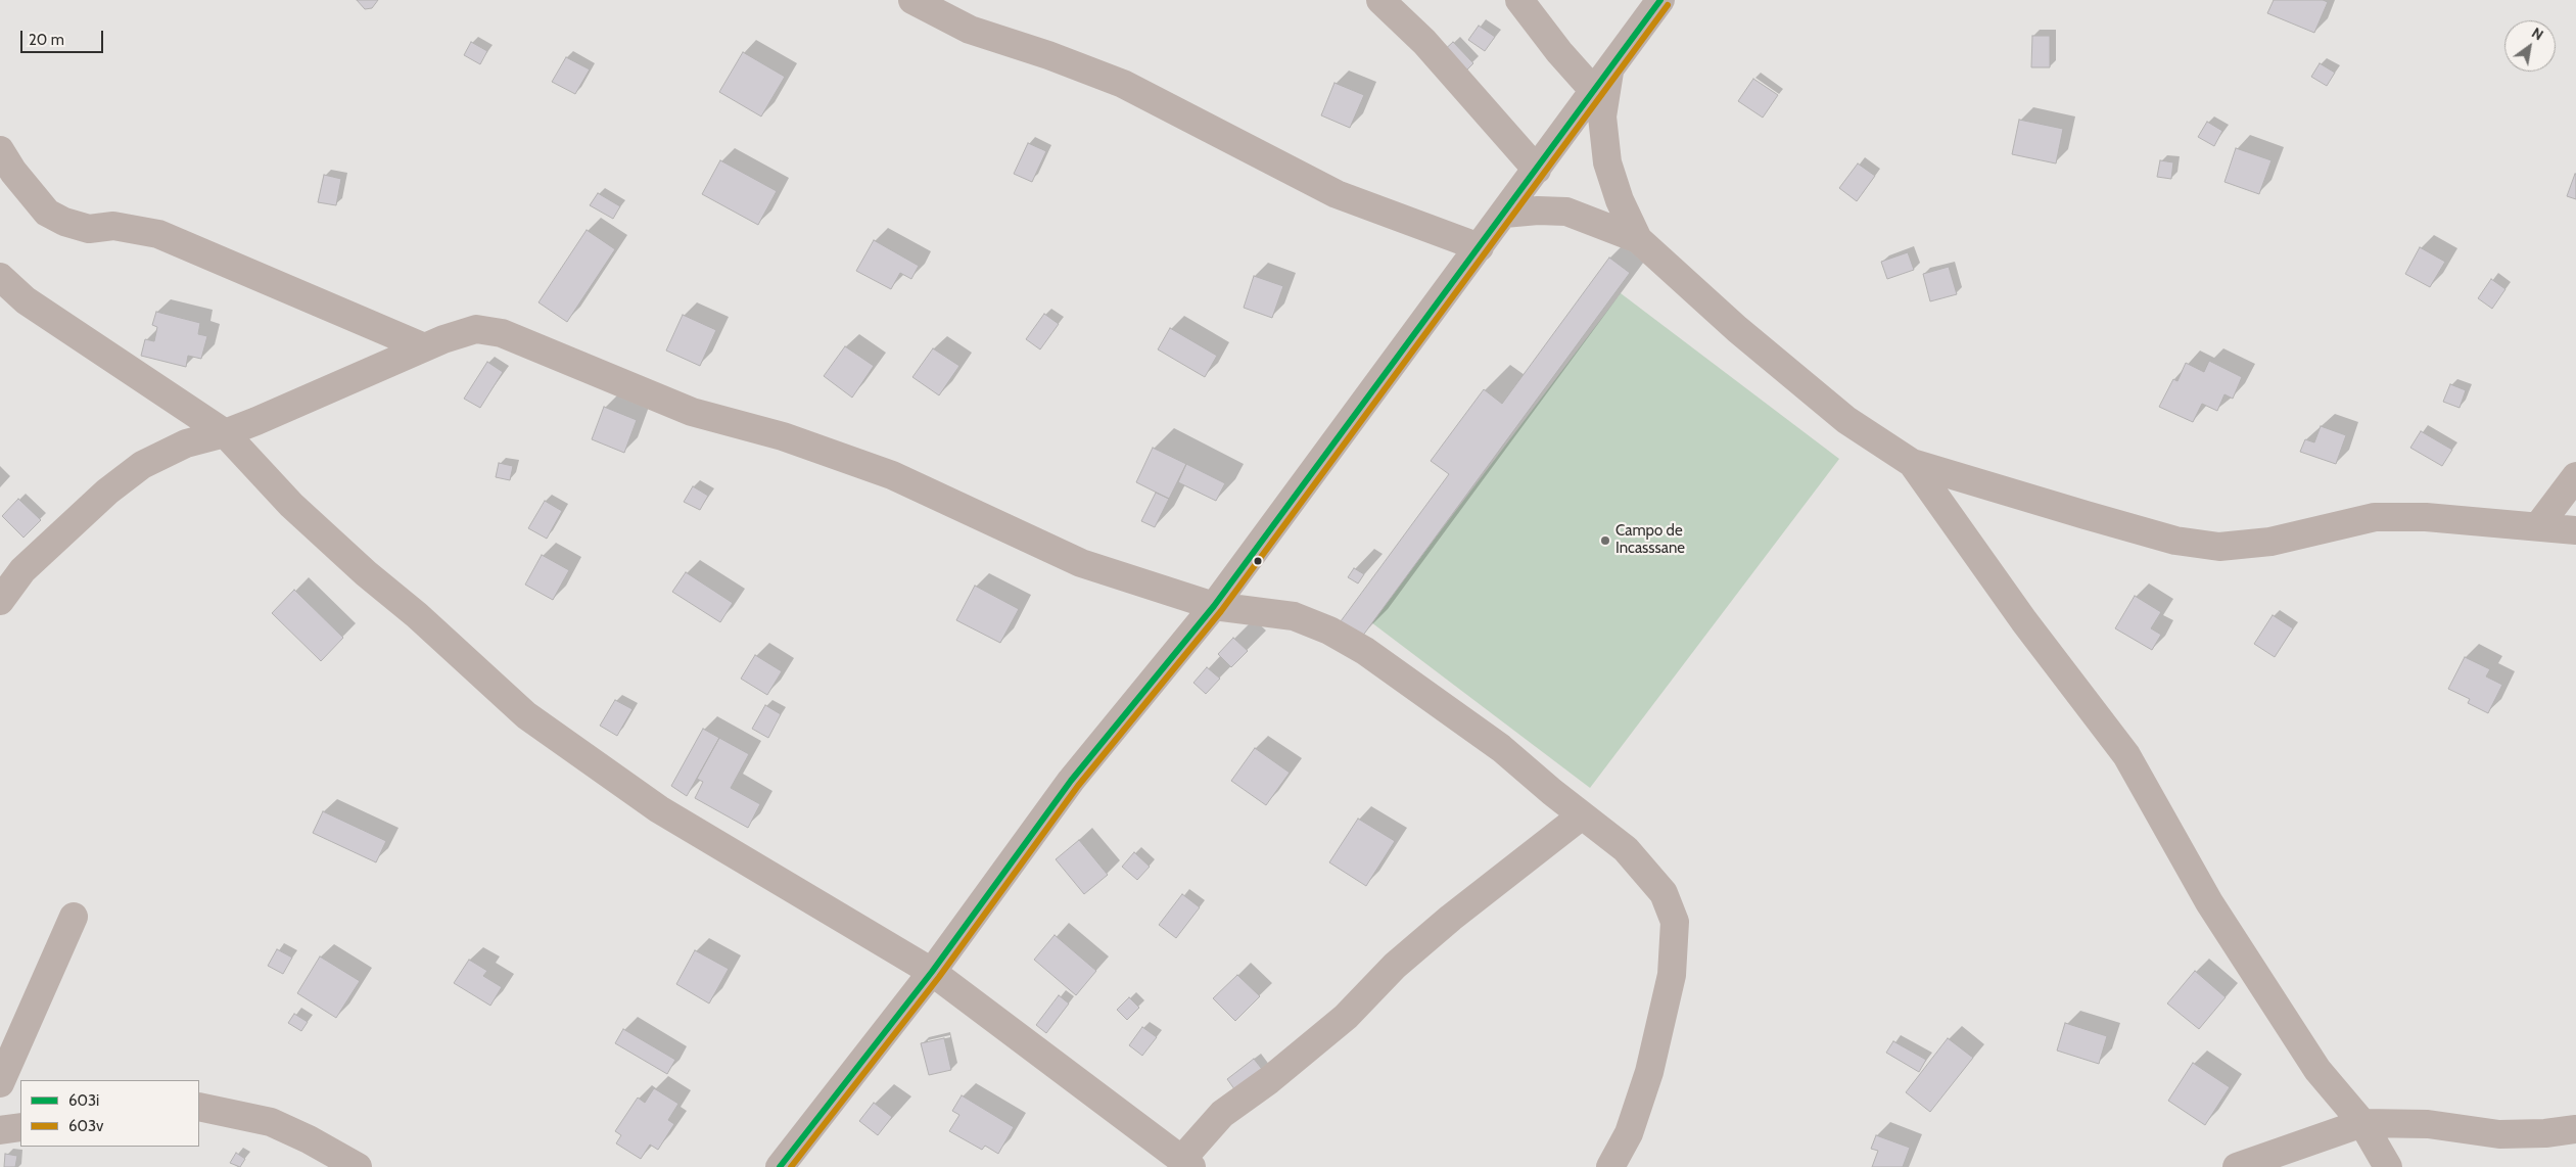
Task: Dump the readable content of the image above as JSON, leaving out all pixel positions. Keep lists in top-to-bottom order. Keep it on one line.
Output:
{"places":["Campo de Incasssane"],"lines":["transit line 603i","transit line 603v"],"legend":["603i","603v"],"scale_bar":"20 m","north":"top right"}
